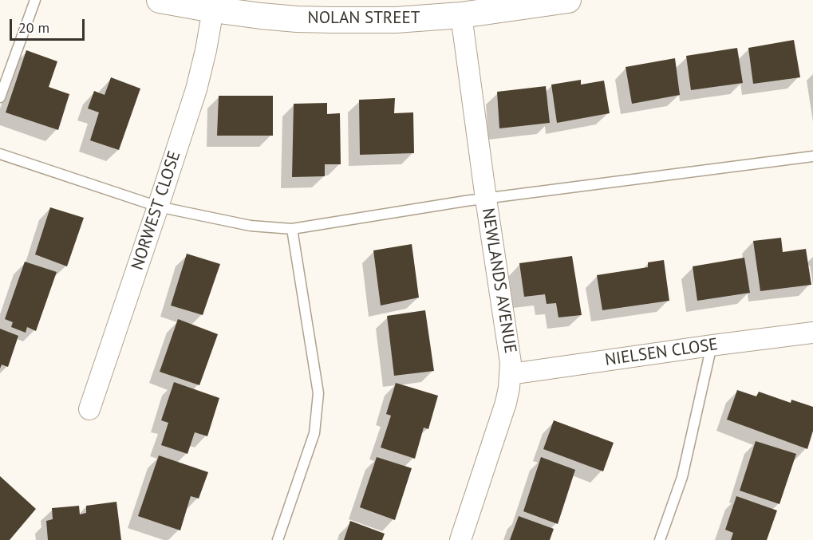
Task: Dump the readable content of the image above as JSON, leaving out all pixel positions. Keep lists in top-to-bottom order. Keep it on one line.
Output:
{"streets":{"street":["NOLAN STREET","NORWEST CLOSE","NEWLANDS AVENUE","NIELSEN CLOSE"]},"crossings":[["NOLAN STREET","NORWEST CLOSE"],["NOLAN STREET","NEWLANDS AVENUE"],["NEWLANDS AVENUE","NIELSEN CLOSE"]],"scale_bar":"20 m"}
